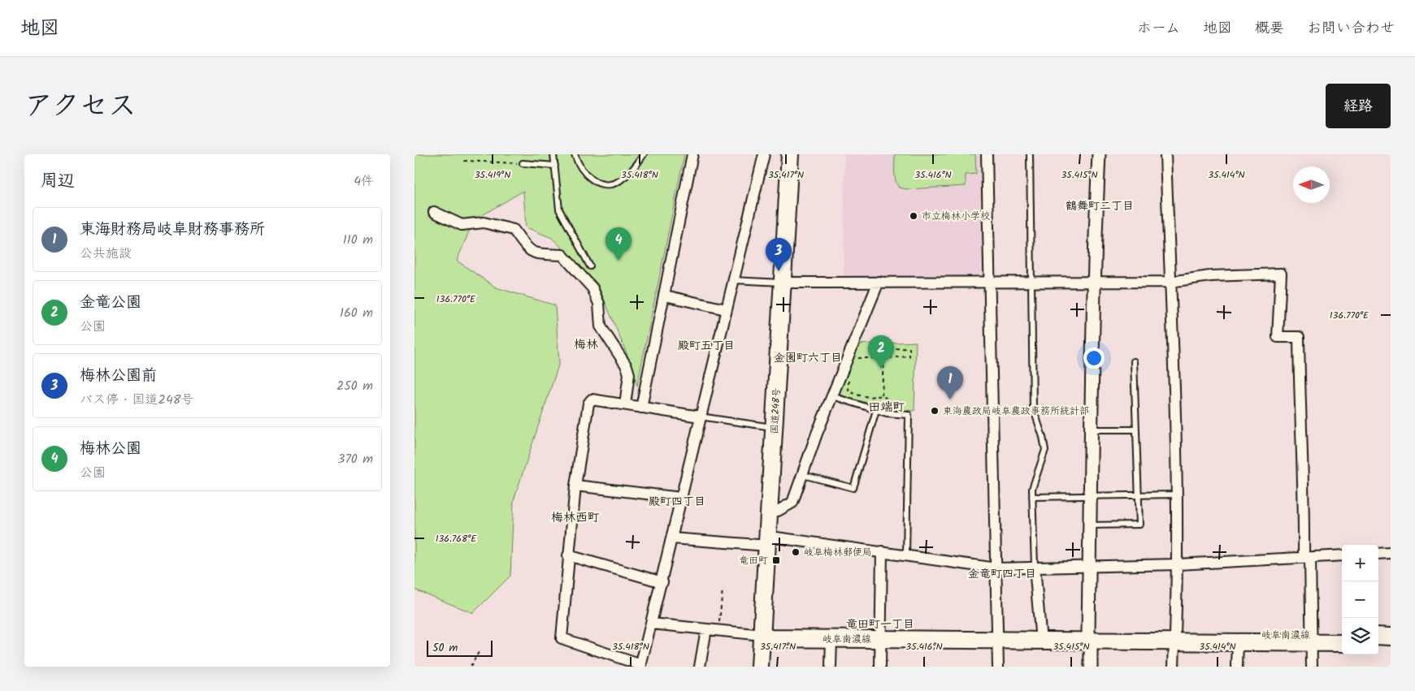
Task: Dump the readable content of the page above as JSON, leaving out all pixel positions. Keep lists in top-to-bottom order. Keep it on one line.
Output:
{"streets":{"main road":["国道248号","岐阜南濃線"]},"crossings":[["国道248号","岐阜南濃線"]],"districts":["鶴舞町二丁目","梅林","殿町五丁目","金園町六丁目","田端町","殿町四丁目","梅林西町","金竜町四丁目","竜田町一丁目"],"places":{"other":["市立梅林小学校","東海農政局岐阜農政事務所統計部","岐阜梅林郵便局"],"transit":["竜田町"]},"scale_bar":"50 m","north":"left","page":{"header":"地図","nav":["ホーム","地図","概要","お問い合わせ"],"title":"アクセス","buttons":"経路","heading":["周辺","4件"],"list":[{"mark":"1","name":"東海財務局岐阜財務事務所","note":"公共施設","value":"110 m"},{"mark":"2","name":"金竜公園","note":"公園","value":"160 m"},{"mark":"3","name":"梅林公園前","note":"バス停 · 国道248号","value":"250 m"},{"mark":"4","name":"梅林公園","note":"公園","value":"370 m"}],"pins":["4","3","2","1"],"map_buttons":["+","−"],"scale":"50 m"},"coordinates":["35.419°N","35.418°N","35.417°N","35.416°N","35.415°N","35.414°N","136.770°E","136.768°E"]}
